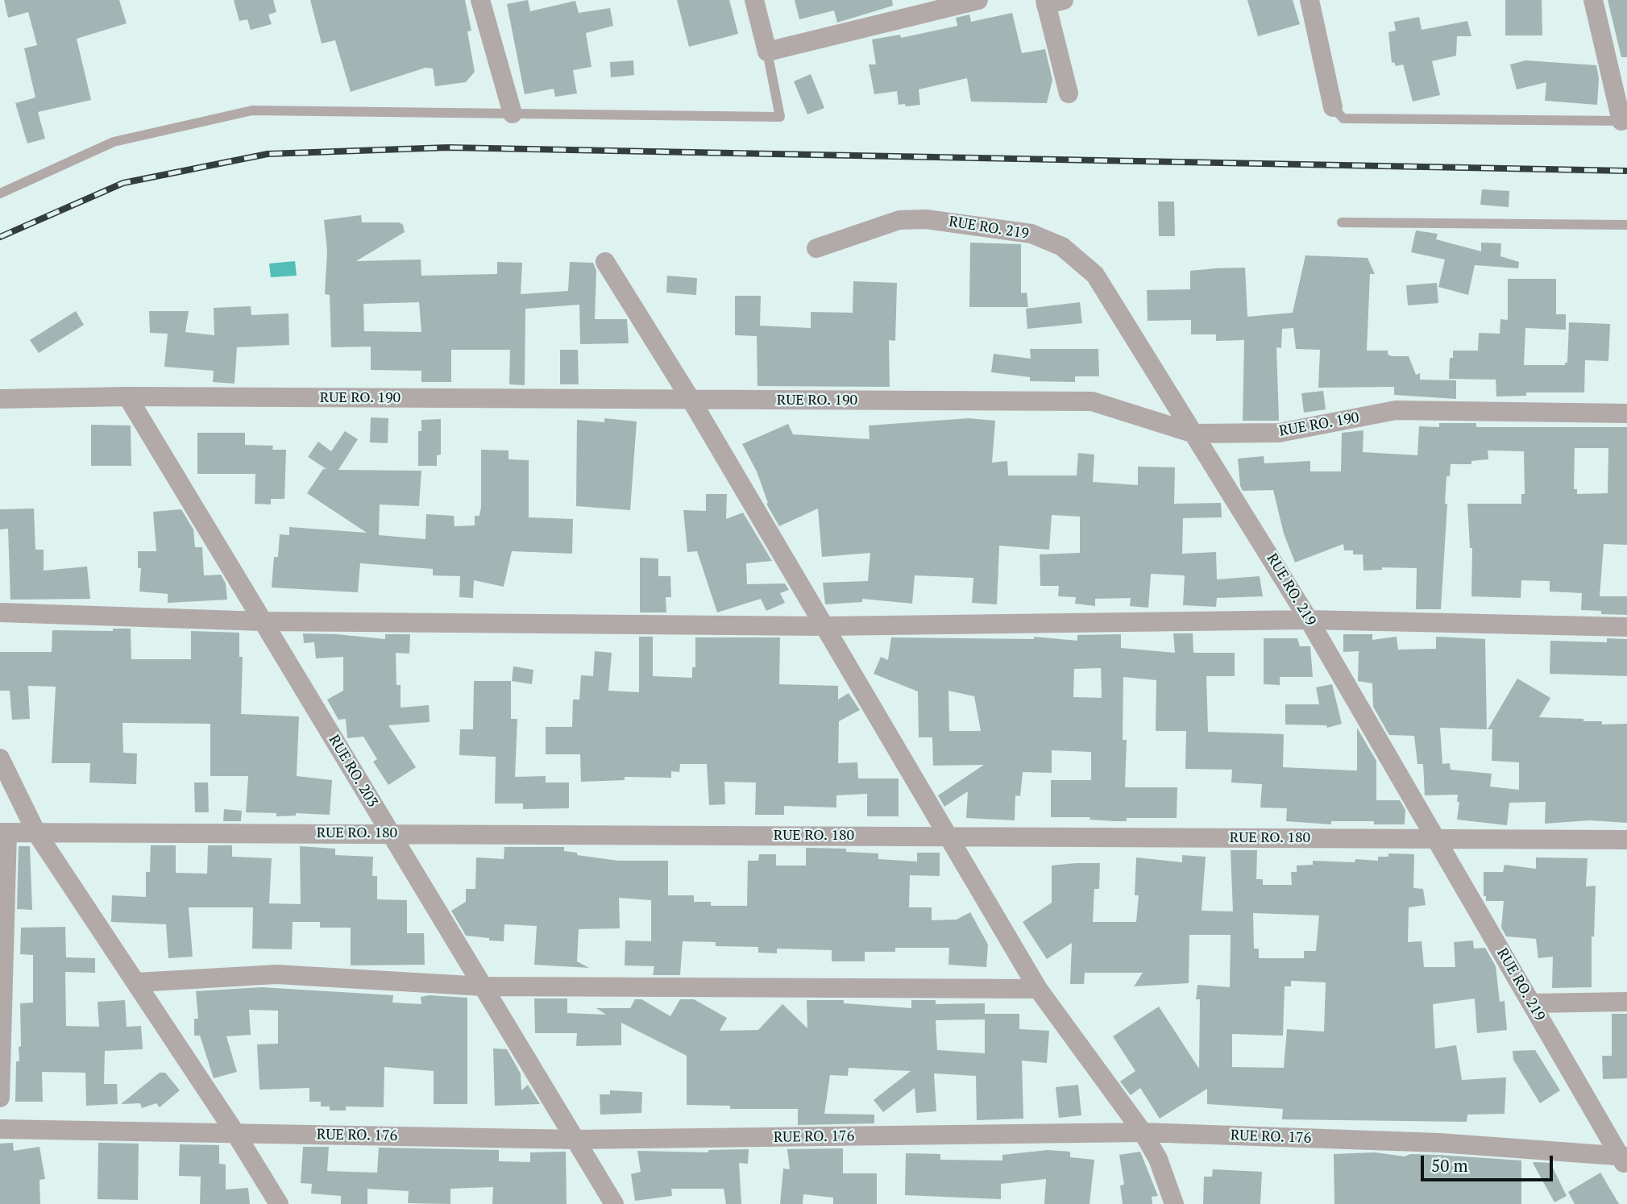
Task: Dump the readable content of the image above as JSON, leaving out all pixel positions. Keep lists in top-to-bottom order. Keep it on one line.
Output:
{"streets":{"street":["RUE RO. 219","RUE RO. 190","RUE RO. 203","RUE RO. 180","RUE RO. 176"]},"crossings":[["RUE RO. 219","RUE RO. 190"],["RUE RO. 219","RUE RO. 180"],["RUE RO. 219","RUE RO. 176"],["RUE RO. 190","RUE RO. 203"],["RUE RO. 203","RUE RO. 180"],["RUE RO. 203","RUE RO. 176"]],"scale_bar":"50 m"}
